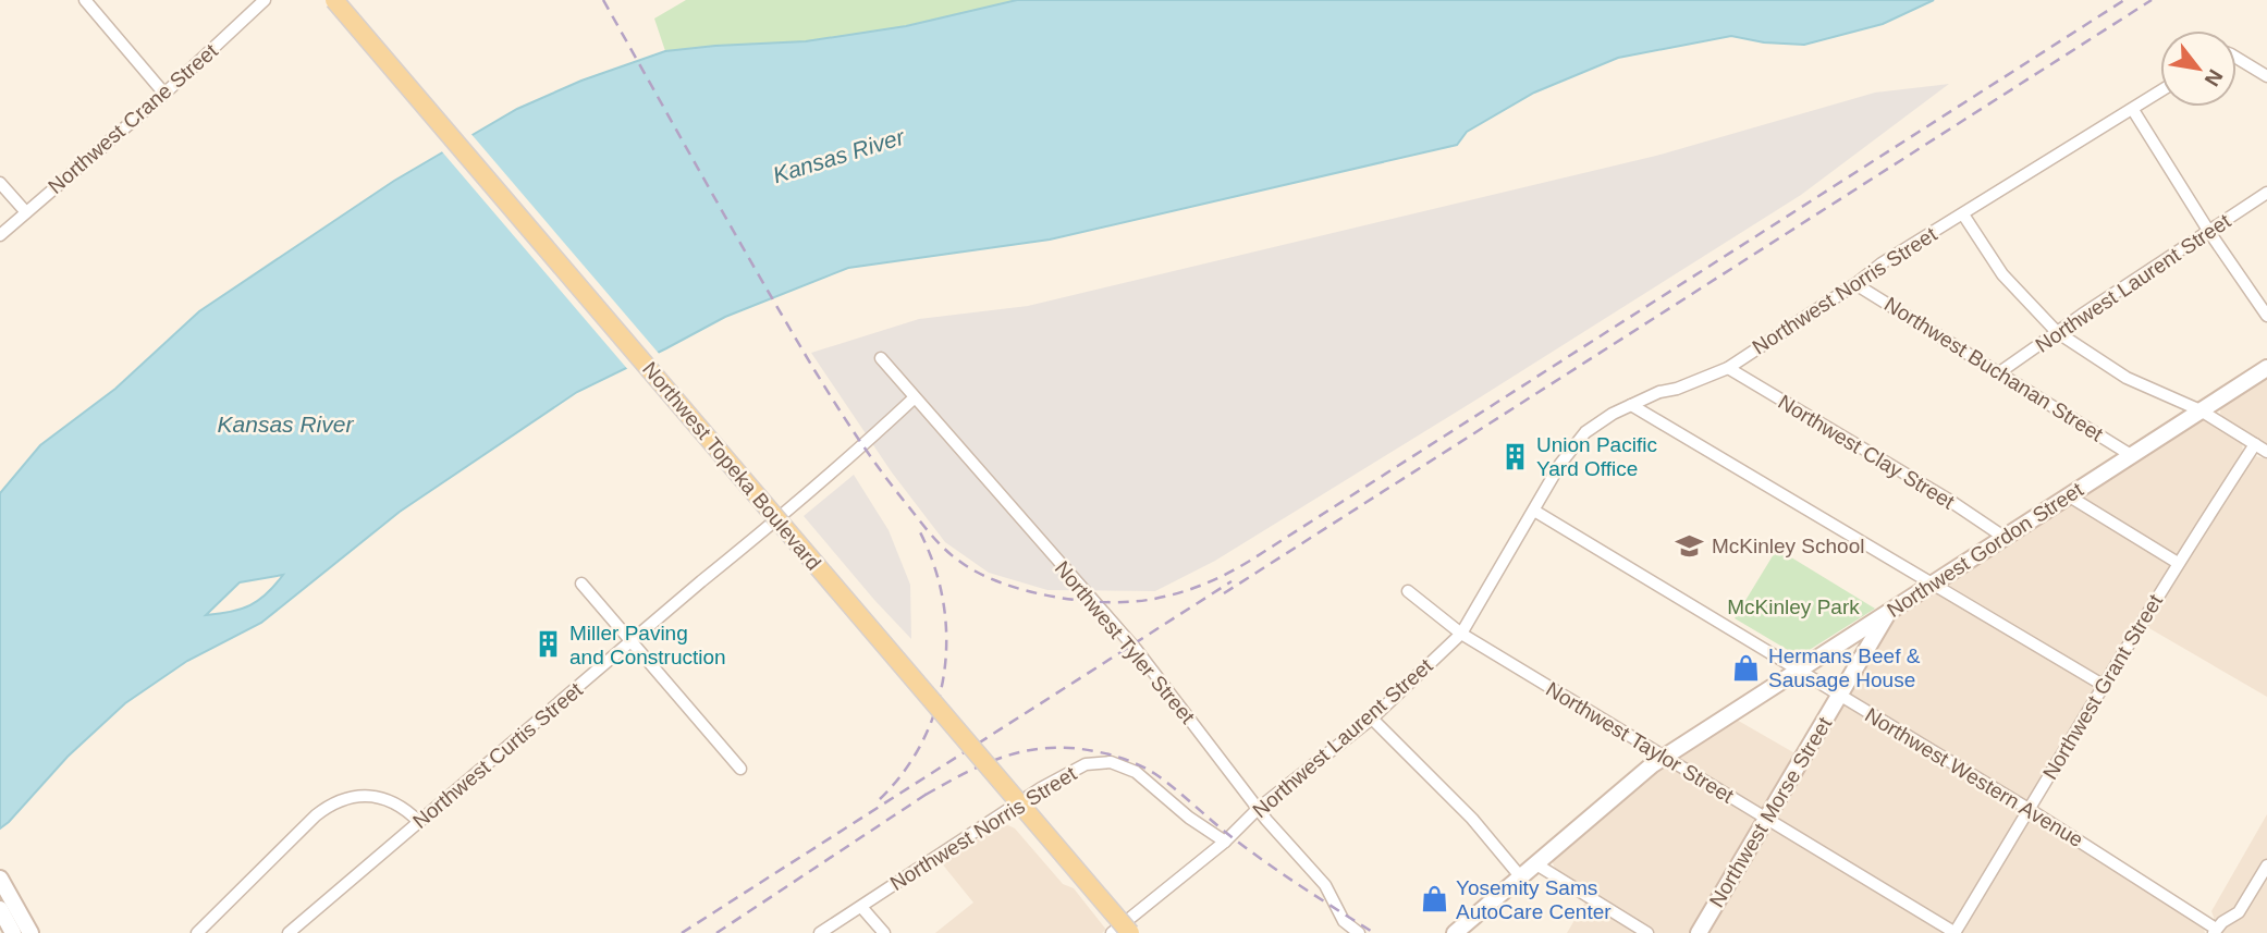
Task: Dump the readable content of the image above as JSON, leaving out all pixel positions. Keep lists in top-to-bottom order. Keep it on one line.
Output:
{"streets":{"main road":["Northwest Topeka Boulevard","Northwest Gordon Street","Northwest Morse Street"],"street":["Northwest Crane Street","Northwest Laurent Street","Northwest Norris Street","Northwest Buchanan Street","Northwest Clay Street","Northwest Tyler Street","Northwest Grant Street","Northwest Taylor Street","Northwest Curtis Street","Northwest Western Avenue"]},"crossings":[["Northwest Laurent Street","Northwest Norris Street"],["Northwest Laurent Street","Northwest Buchanan Street"],["Northwest Laurent Street","Northwest Tyler Street"],["Northwest Laurent Street","Northwest Taylor Street"],["Northwest Laurent Street","Northwest Western Avenue"],["Northwest Norris Street","Northwest Buchanan Street"],["Northwest Norris Street","Northwest Clay Street"],["Northwest Norris Street","Northwest Western Avenue"],["Northwest Buchanan Street","Northwest Gordon Street"],["Northwest Clay Street","Northwest Gordon Street"],["Northwest Gordon Street","Northwest Taylor Street"],["Northwest Gordon Street","Northwest Western Avenue"],["Northwest Gordon Street","Northwest Morse Street"],["Northwest Tyler Street","Northwest Curtis Street"],["Northwest Grant Street","Northwest Taylor Street"],["Northwest Grant Street","Northwest Western Avenue"],["Northwest Taylor Street","Northwest Morse Street"],["Northwest Western Avenue","Northwest Morse Street"]],"water":["Kansas River"],"parks":["McKinley Park"],"places":{"building":["Union Pacific Yard Office","Miller Paving and Construction"],"school or university":["McKinley School"],"shop":["Hermans Beef & Sausage House","Yosemity Sams AutoCare Center"]},"north":"bottom right"}
